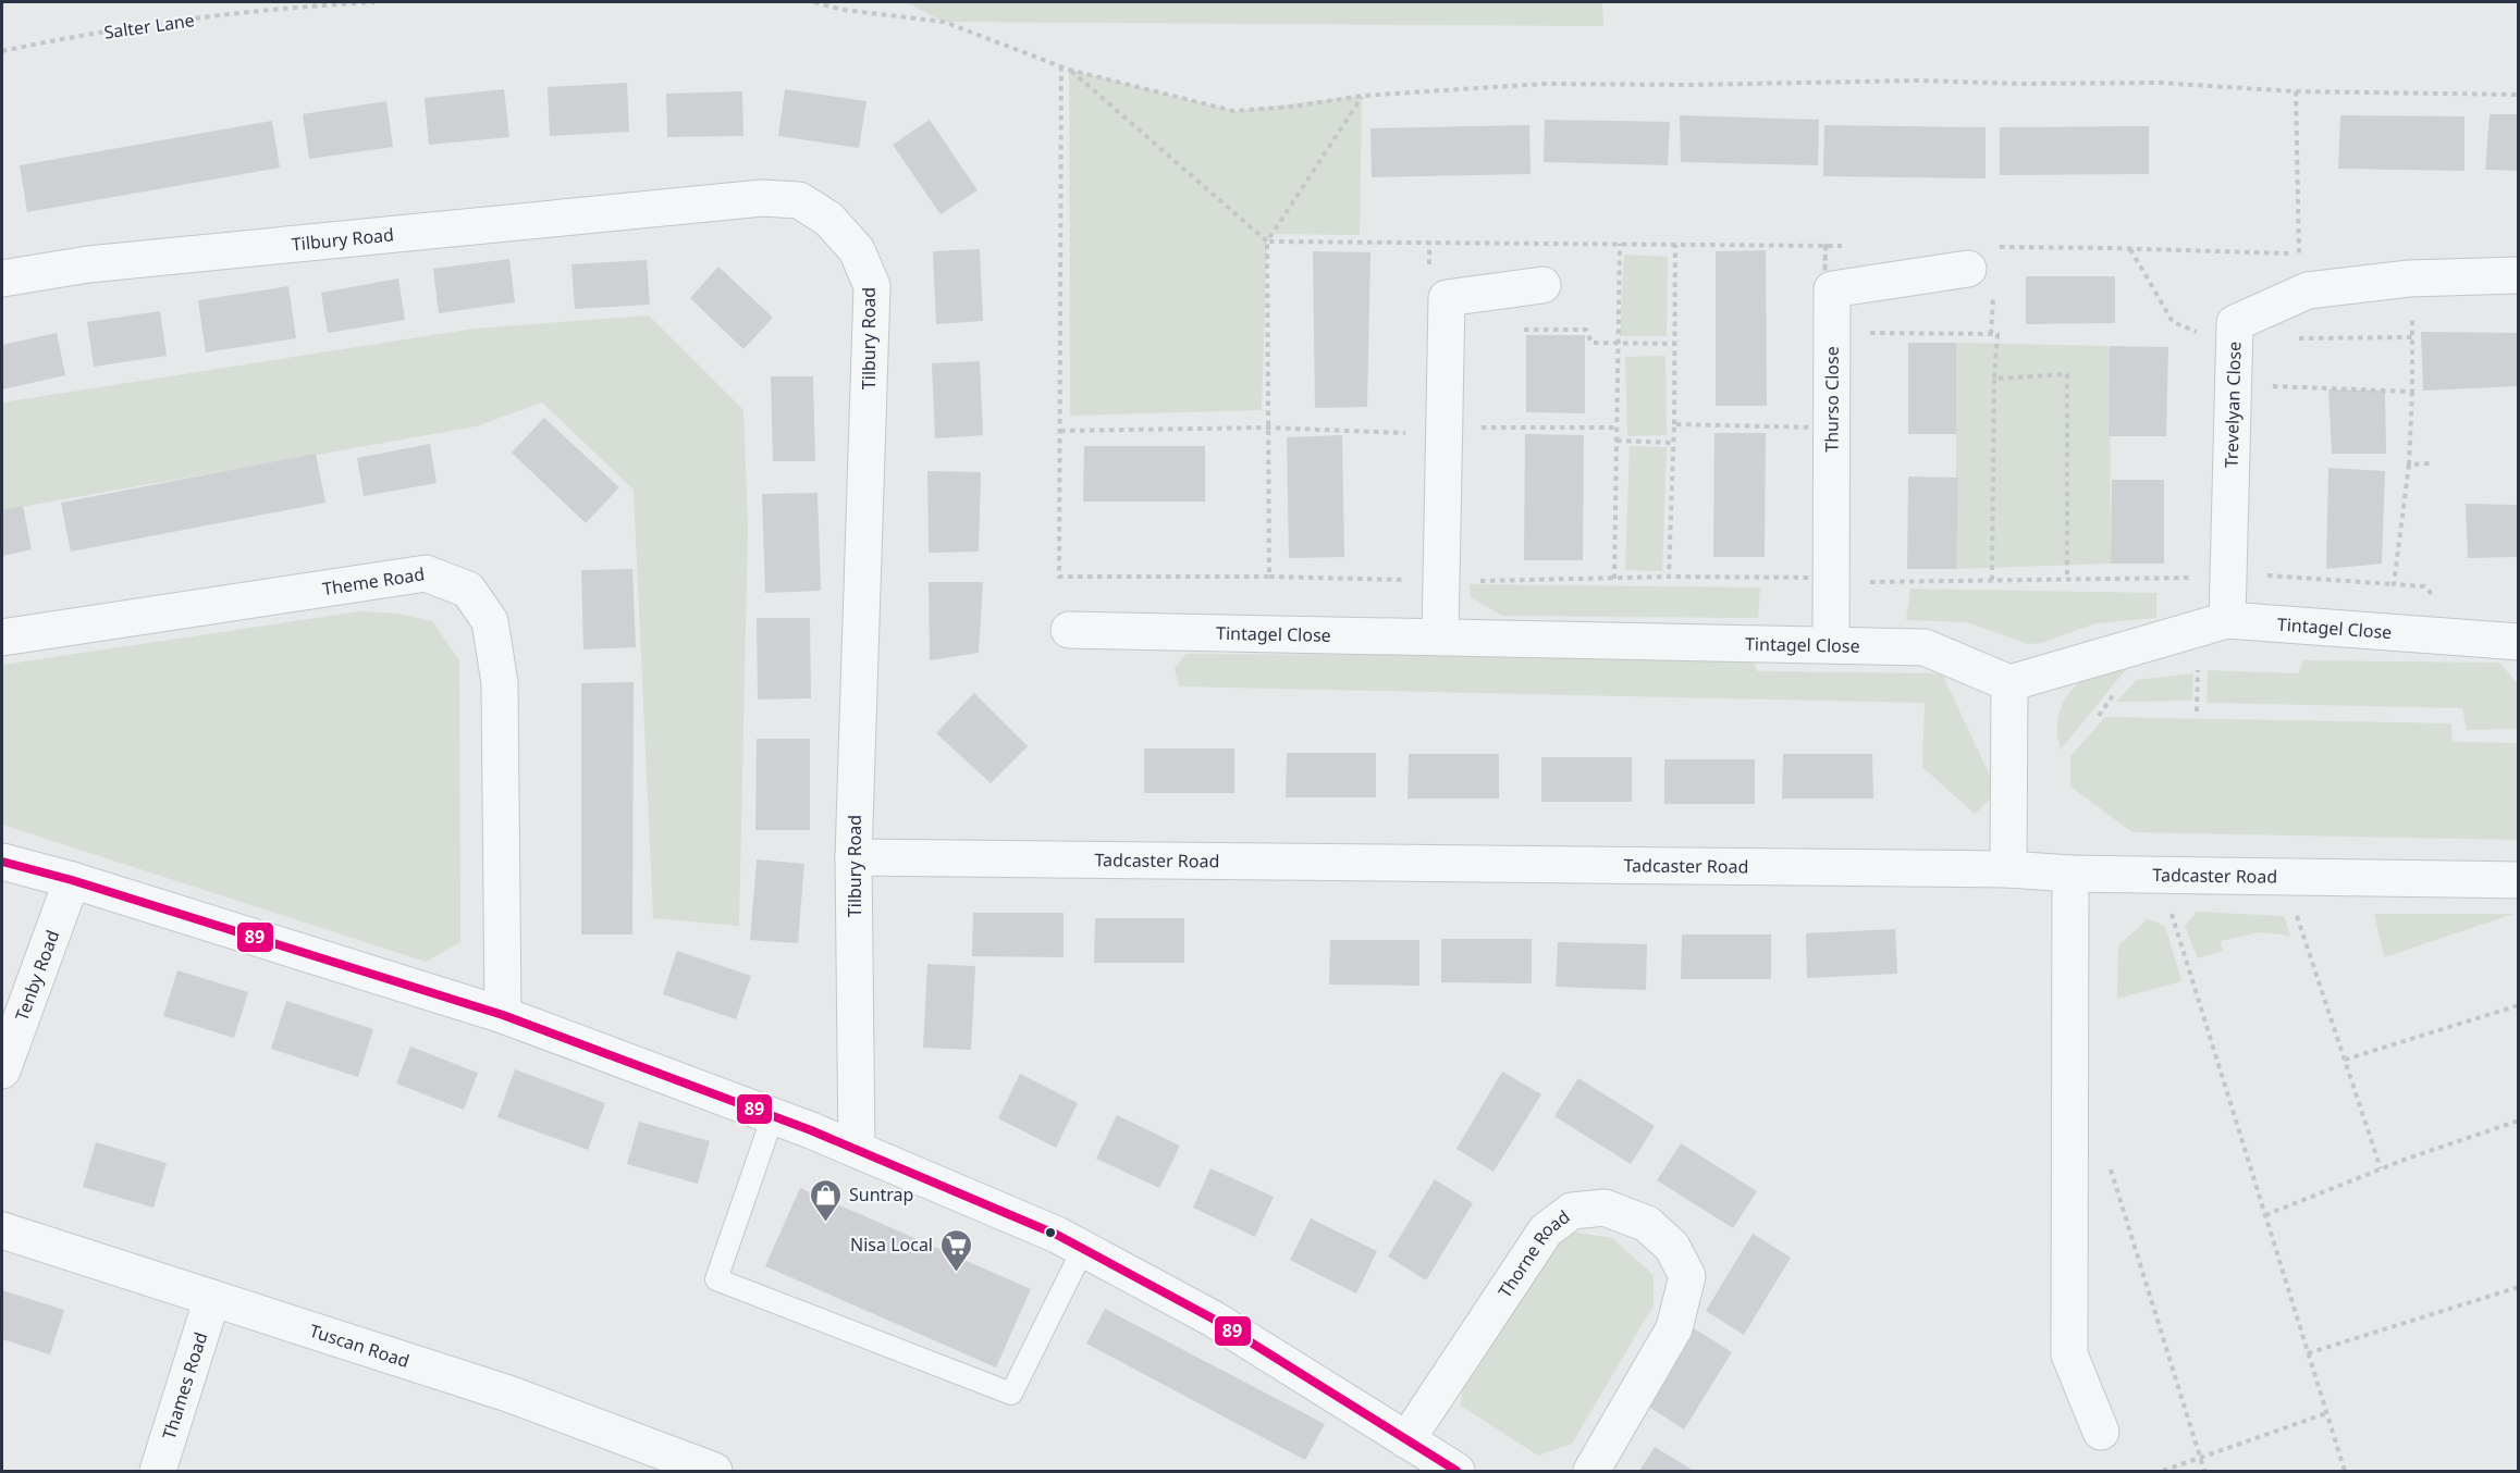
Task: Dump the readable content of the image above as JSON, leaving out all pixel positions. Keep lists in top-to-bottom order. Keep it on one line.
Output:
{"streets":{"street":["Tilbury Road","Thurso Close","Trevelyan Close","Theme Road","Tintagel Close","Tadcaster Road","Tenby Road","Thorne Road","Tuscan Road","Thames Road"],"path":["Salter Lane"]},"crossings":[["Tilbury Road","Tadcaster Road"],["Thurso Close","Tintagel Close"],["Trevelyan Close","Tintagel Close"],["Tuscan Road","Thames Road"]],"places":{"shop":["Suntrap"],"supermarket":["Nisa Local"]},"lines":["transit line 89"]}
